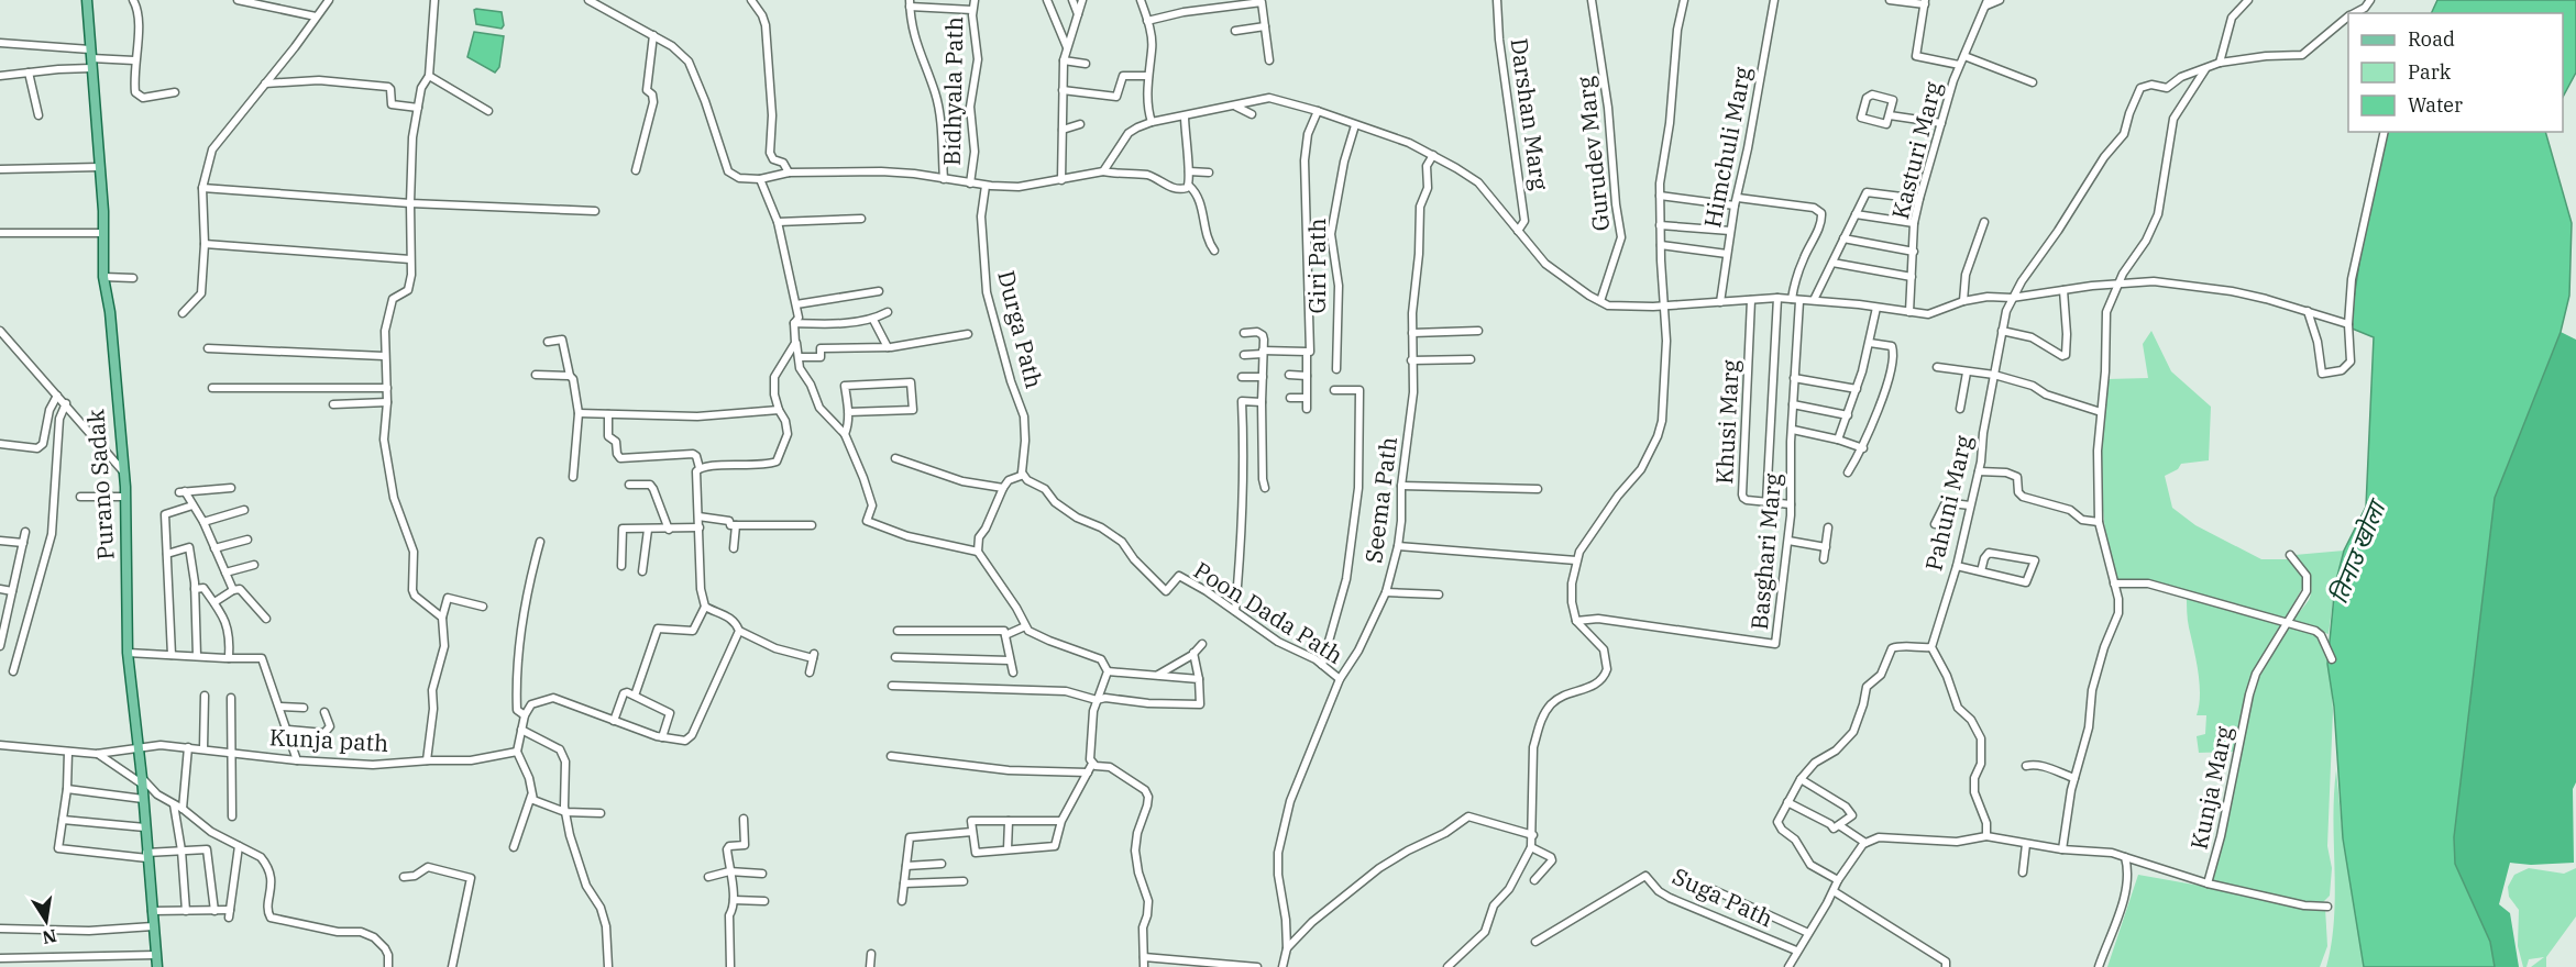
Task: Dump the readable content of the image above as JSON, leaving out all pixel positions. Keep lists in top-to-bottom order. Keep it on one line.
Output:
{"streets":{"main road":["Purano Sadak"],"street":["Bidhyala Path","Darshan Marg","Himchuli Marg","Kasturi Marg","Gurudev Marg","Giri Path","Durga Path","Khusi Marg","Seema Path","Pahuni Marg","Basghari Marg","Poon Dada Path","Kunja path","Kunja Marg","Suga Path"]},"crossings":[["Himchuli Marg","Basghari Marg"],["Durga Path","Poon Dada Path"],["Khusi Marg","Basghari Marg"],["Purano Sadak","Kunja path"],["Seema Path","Poon Dada Path"]],"water":["तिनाउ खोला"],"legend":["Road","Park","Water"],"north":"bottom"}
